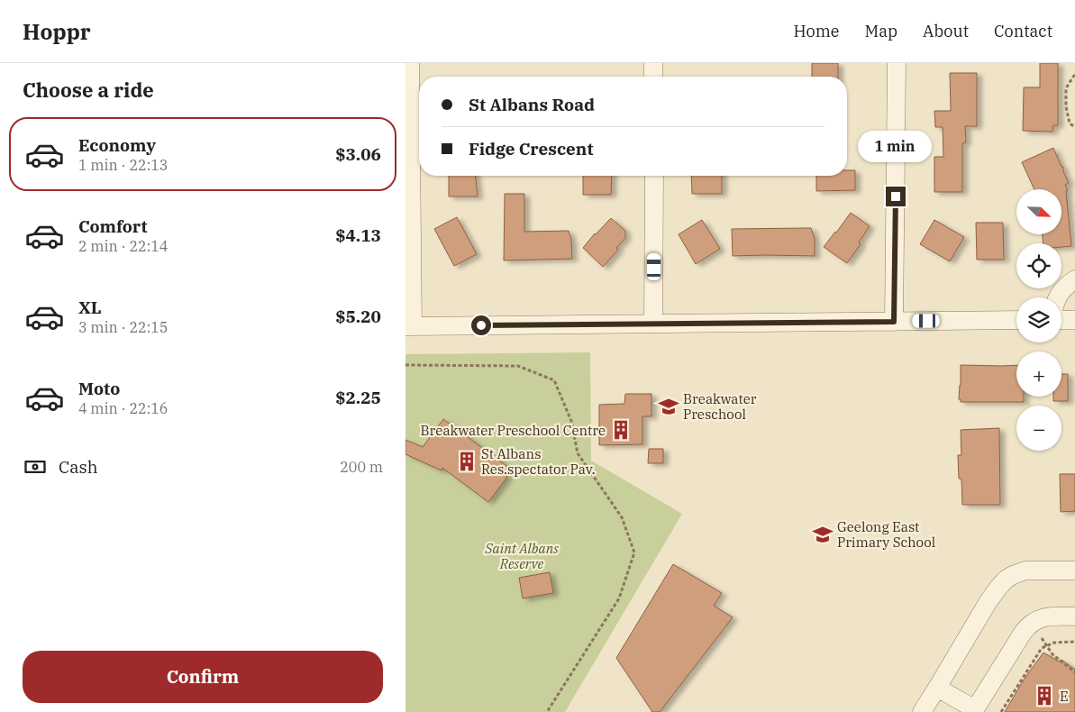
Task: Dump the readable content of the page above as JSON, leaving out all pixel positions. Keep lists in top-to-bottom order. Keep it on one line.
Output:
{"parks":["Saint Albans Reserve"],"places":{"school or university":["Breakwater Preschool","Geelong East Primary School"],"building":["Breakwater Preschool Centre","St Albans Res.spectator Pav.","E"]},"north":"bottom right","page":{"header":"Hoppr","nav":["Home","Map","About","Contact"],"heading":"Choose a ride","banner":["St Albans Road","Fidge Crescent"],"list":[{"name":"Economy","note":"1 min · 22:13","value":"$3.06"},{"name":"Comfort","note":"2 min · 22:14","value":"$4.13"},{"name":"XL","note":"3 min · 22:15","value":"$5.20"},{"name":"Moto","note":"4 min · 22:16","value":"$2.25"}],"bubble":"1 min","map_buttons":["+","−"],"pay":["Cash","200 m"],"buttons":"Confirm"}}
